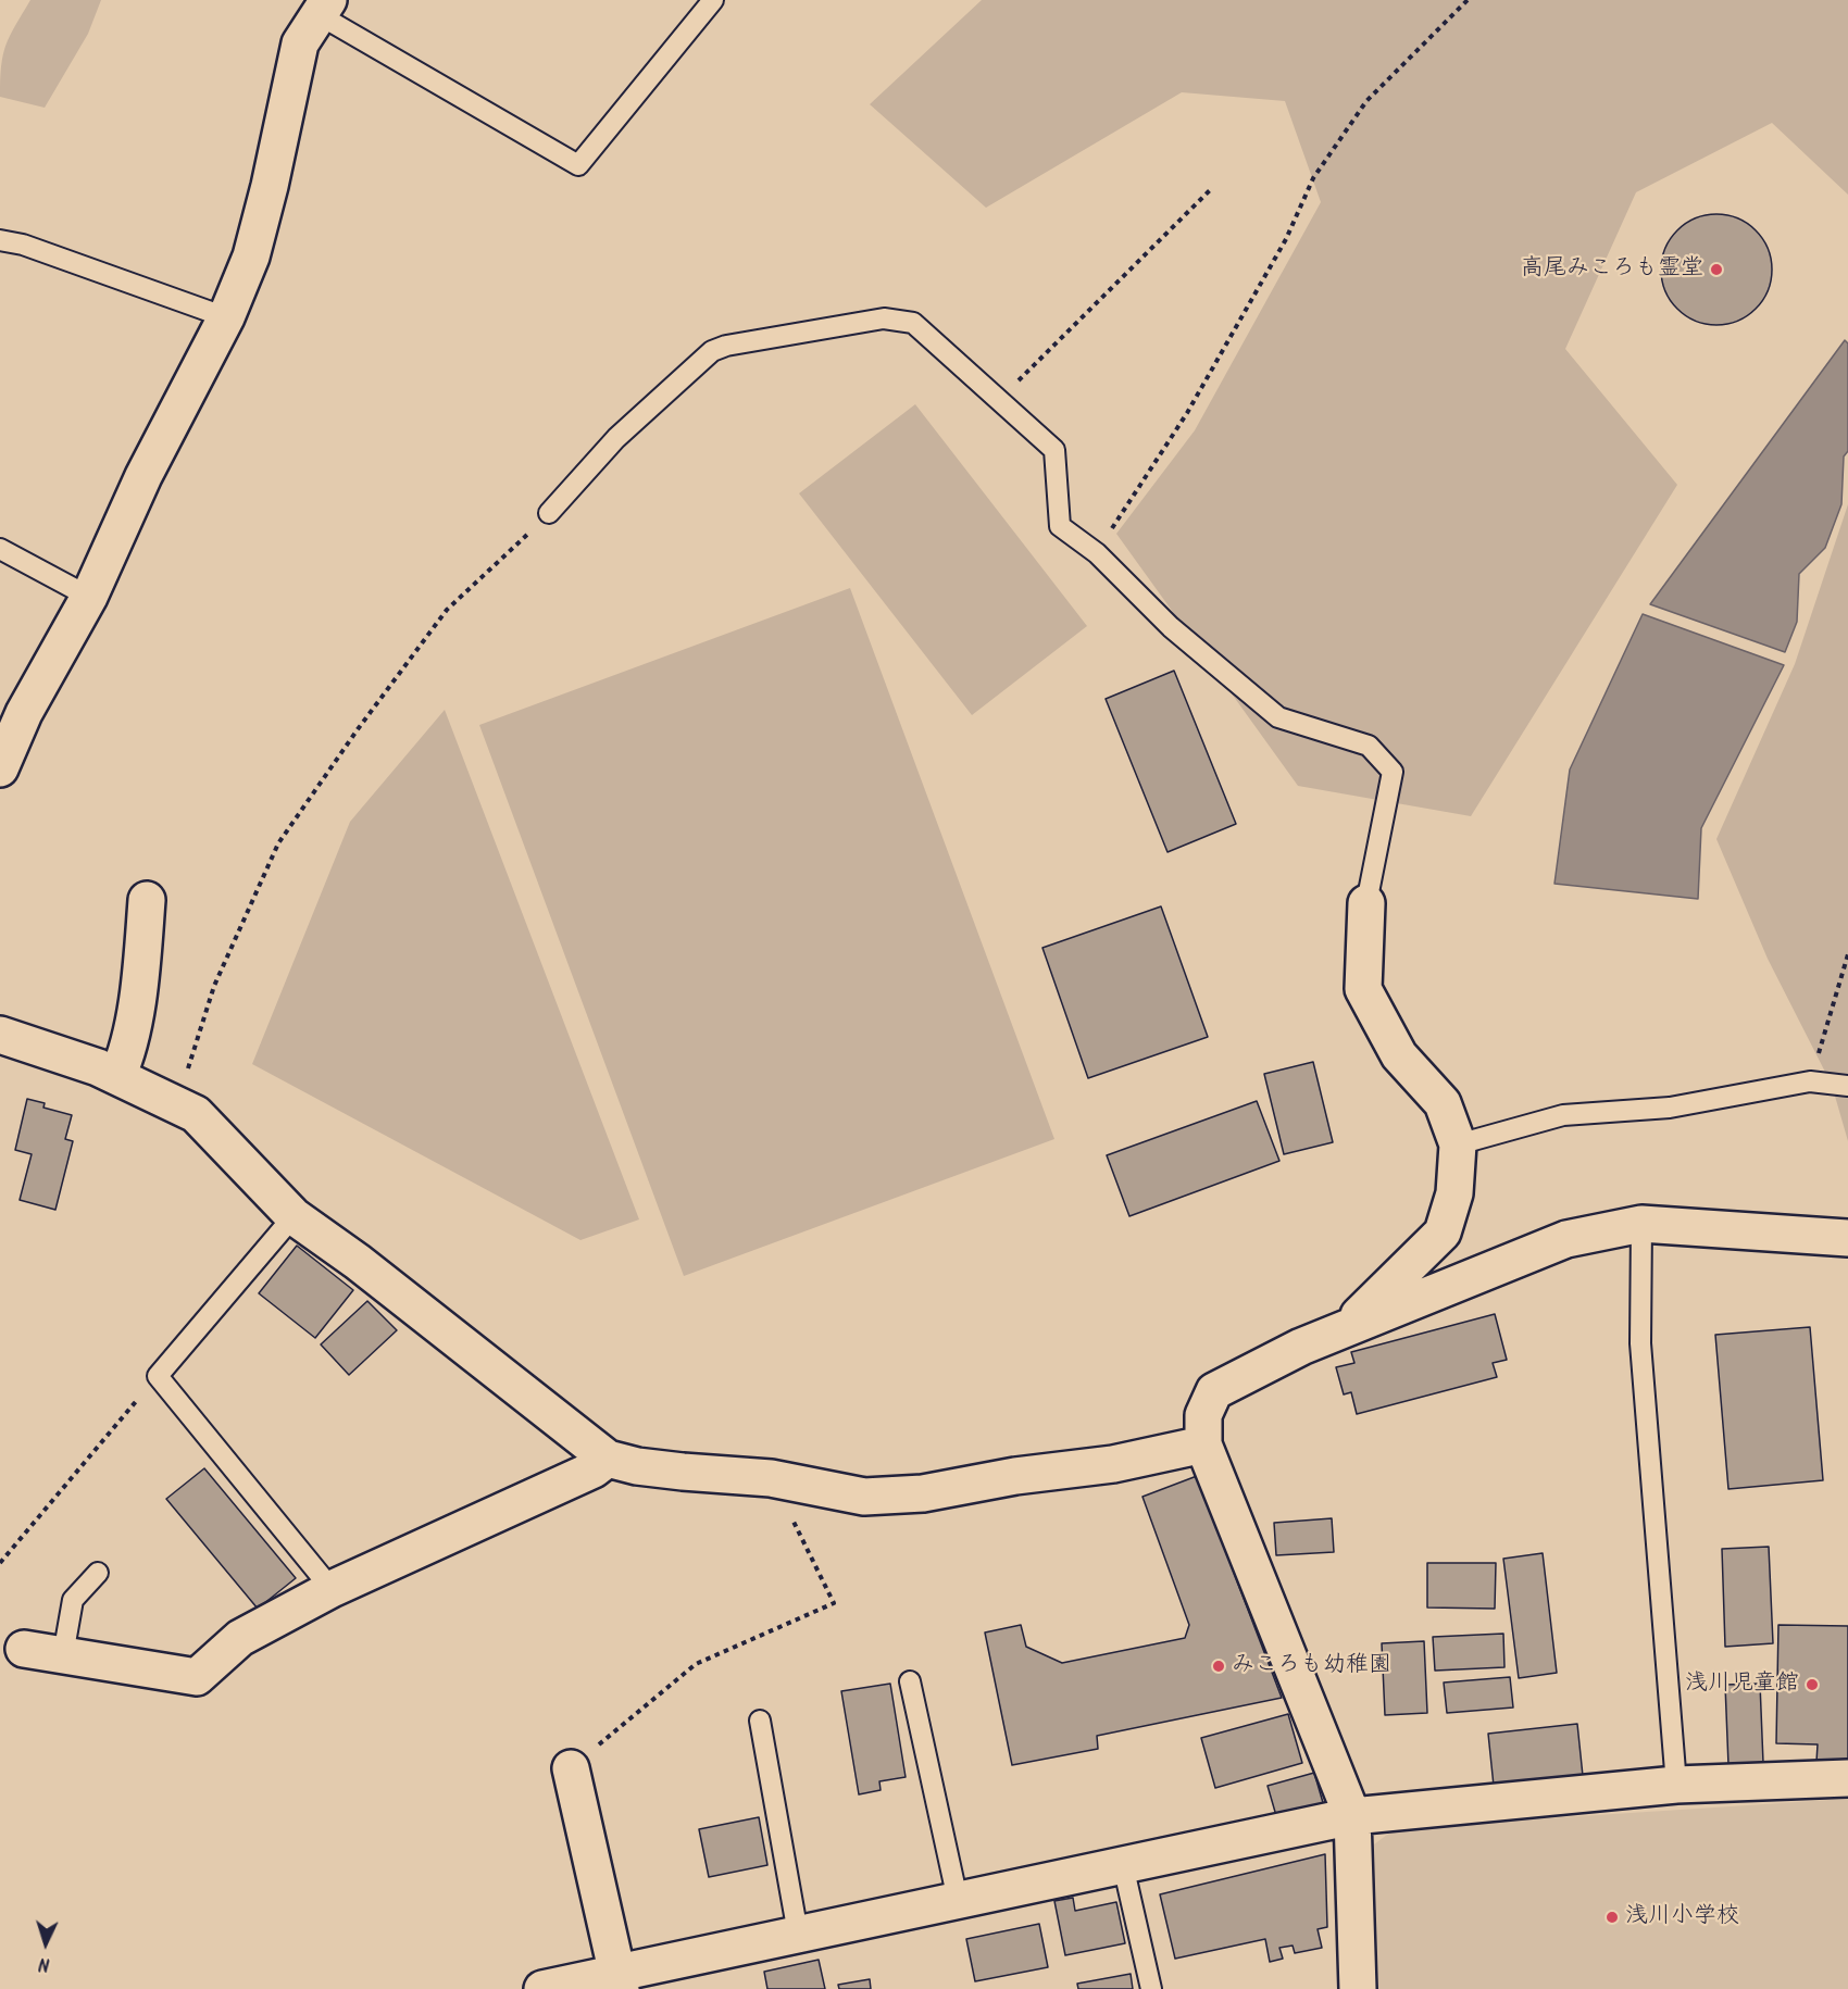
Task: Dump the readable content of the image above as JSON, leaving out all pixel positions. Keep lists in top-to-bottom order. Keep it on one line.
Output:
{"places":["高尾みころも霊堂","みころも幼稚園","浅川児童館","浅川小学校"],"north":"bottom"}
